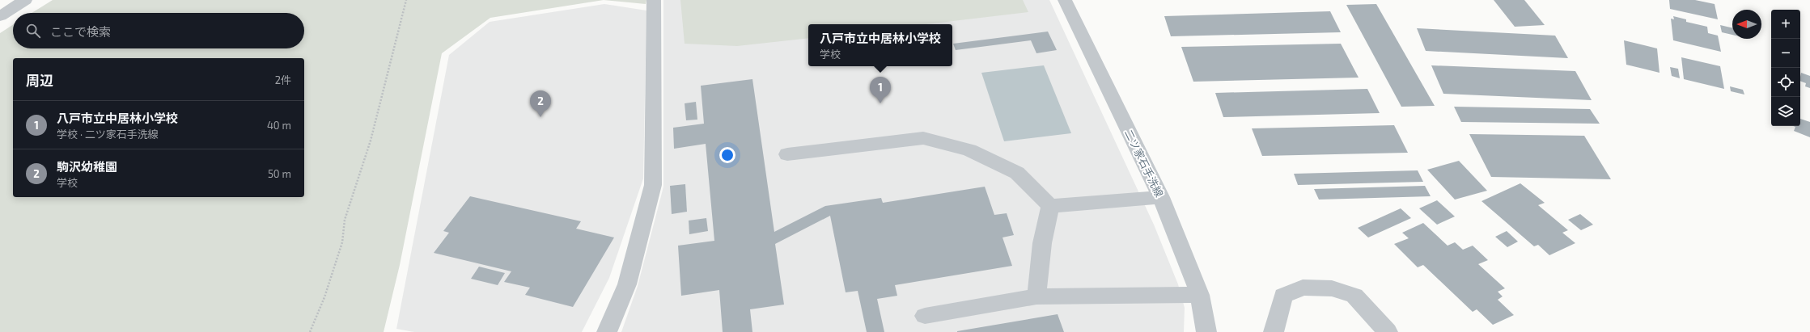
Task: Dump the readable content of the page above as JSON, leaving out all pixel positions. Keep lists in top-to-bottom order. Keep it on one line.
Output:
{"streets":{"street":["二ツ家石手洗線"]},"north":"left","page":{"map_buttons":["+","−"],"search":"ここで検索","popup":["八戸市立中居林小学校","学校"],"heading":["周辺","2件"],"pins":["1","2"],"list":[{"mark":"1","name":"八戸市立中居林小学校","note":"学校 · 二ツ家石手洗線","value":"40 m"},{"mark":"2","name":"駒沢幼稚園","note":"学校","value":"50 m"}]}}
